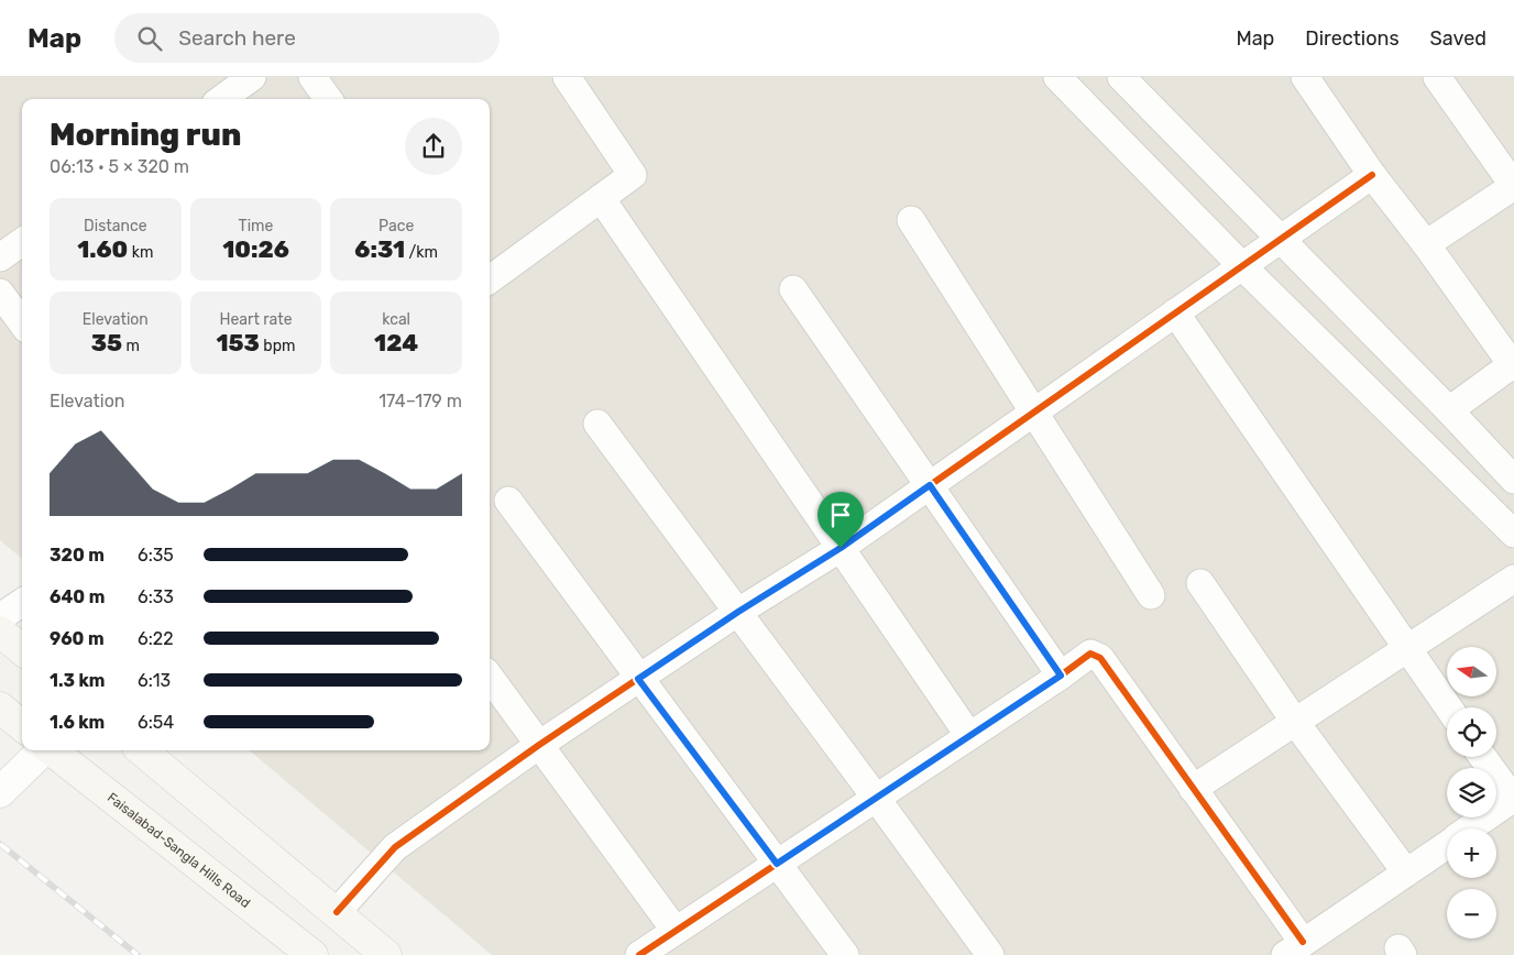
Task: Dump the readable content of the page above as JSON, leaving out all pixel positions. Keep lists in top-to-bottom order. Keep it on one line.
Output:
{"streets":{"main road":["Faisalabad-Sangla Hills Road"]},"north":"left","page":{"header":"Map","search":"Search here","nav":["Map","Directions","Saved"],"heading":["Morning run","06:13 · 5 × 320 m"],"stats":[["Distance","1.60 km"],["Time","10:26"],["Pace","6:31 /km"],["Elevation","35 m"],["Heart rate","153 bpm"],["kcal","124"]],"chart":["Elevation","174–179 m"],"list":[{"name":"320 m","note":"6:35"},{"name":"640 m","note":"6:33"},{"name":"960 m","note":"6:22"},{"name":"1.3 km","note":"6:13"},{"name":"1.6 km","note":"6:54"}],"map_buttons":["+","−"]}}
